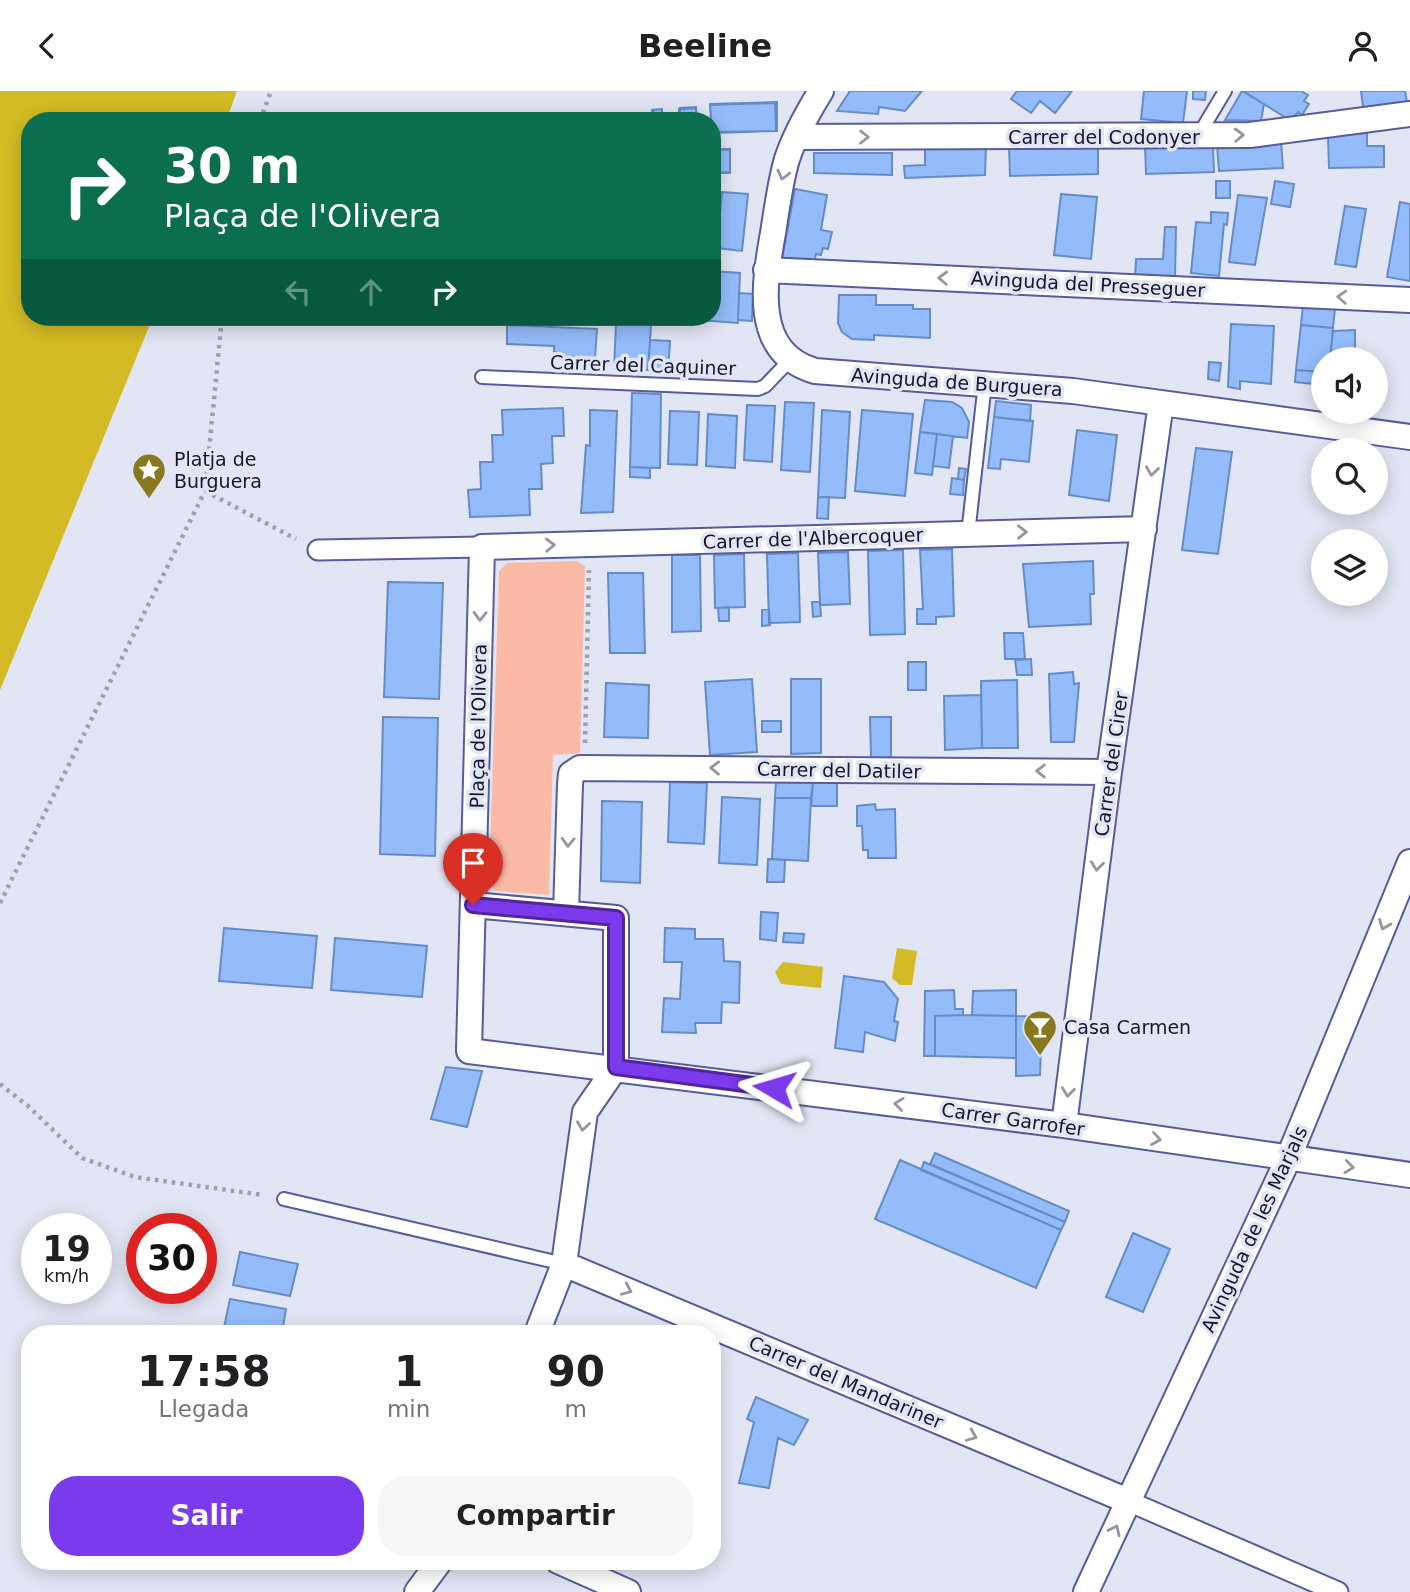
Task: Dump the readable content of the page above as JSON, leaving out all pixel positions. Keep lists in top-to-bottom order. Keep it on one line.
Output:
{"streets":{"street":["Carrer del Codonyer","Avinguda del Presseguer","Avinguda de Burguera","Carrer de l'Albercoquer","Plaça de l'Olivera","Carrer del Cirer","Carrer del Datiler","Carrer Garrofer","Avinguda de les Marjals","Carrer del Mandariner"],"lane":["Carrer del Caquiner"]},"crossings":[["Carrer del Caquiner","Avinguda de Burguera"],["Avinguda de Burguera","Carrer del Cirer"],["Carrer de l'Albercoquer","Plaça de l'Olivera"],["Carrer de l'Albercoquer","Carrer del Cirer"],["Plaça de l'Olivera","Carrer Garrofer"],["Carrer del Cirer","Carrer del Datiler"],["Carrer del Cirer","Carrer Garrofer"],["Carrer Garrofer","Avinguda de les Marjals"],["Avinguda de les Marjals","Carrer del Mandariner"]],"one_way":["Carrer del Codonyer","Avinguda del Presseguer","Carrer de l'Albercoquer","Carrer del Cirer","Carrer del Datiler","Carrer del Mandariner"],"places":{"place":["Platja de Burguera"],"bar":["Casa Carmen"]},"page":{"header":"Beeline","turn":["30 m","Plaça de l'Olivera"],"speed":"19 km/h","limit":"30","eta":["17:58","Llegada","1","min","90","m"],"buttons":["Salir","Compartir"]}}
